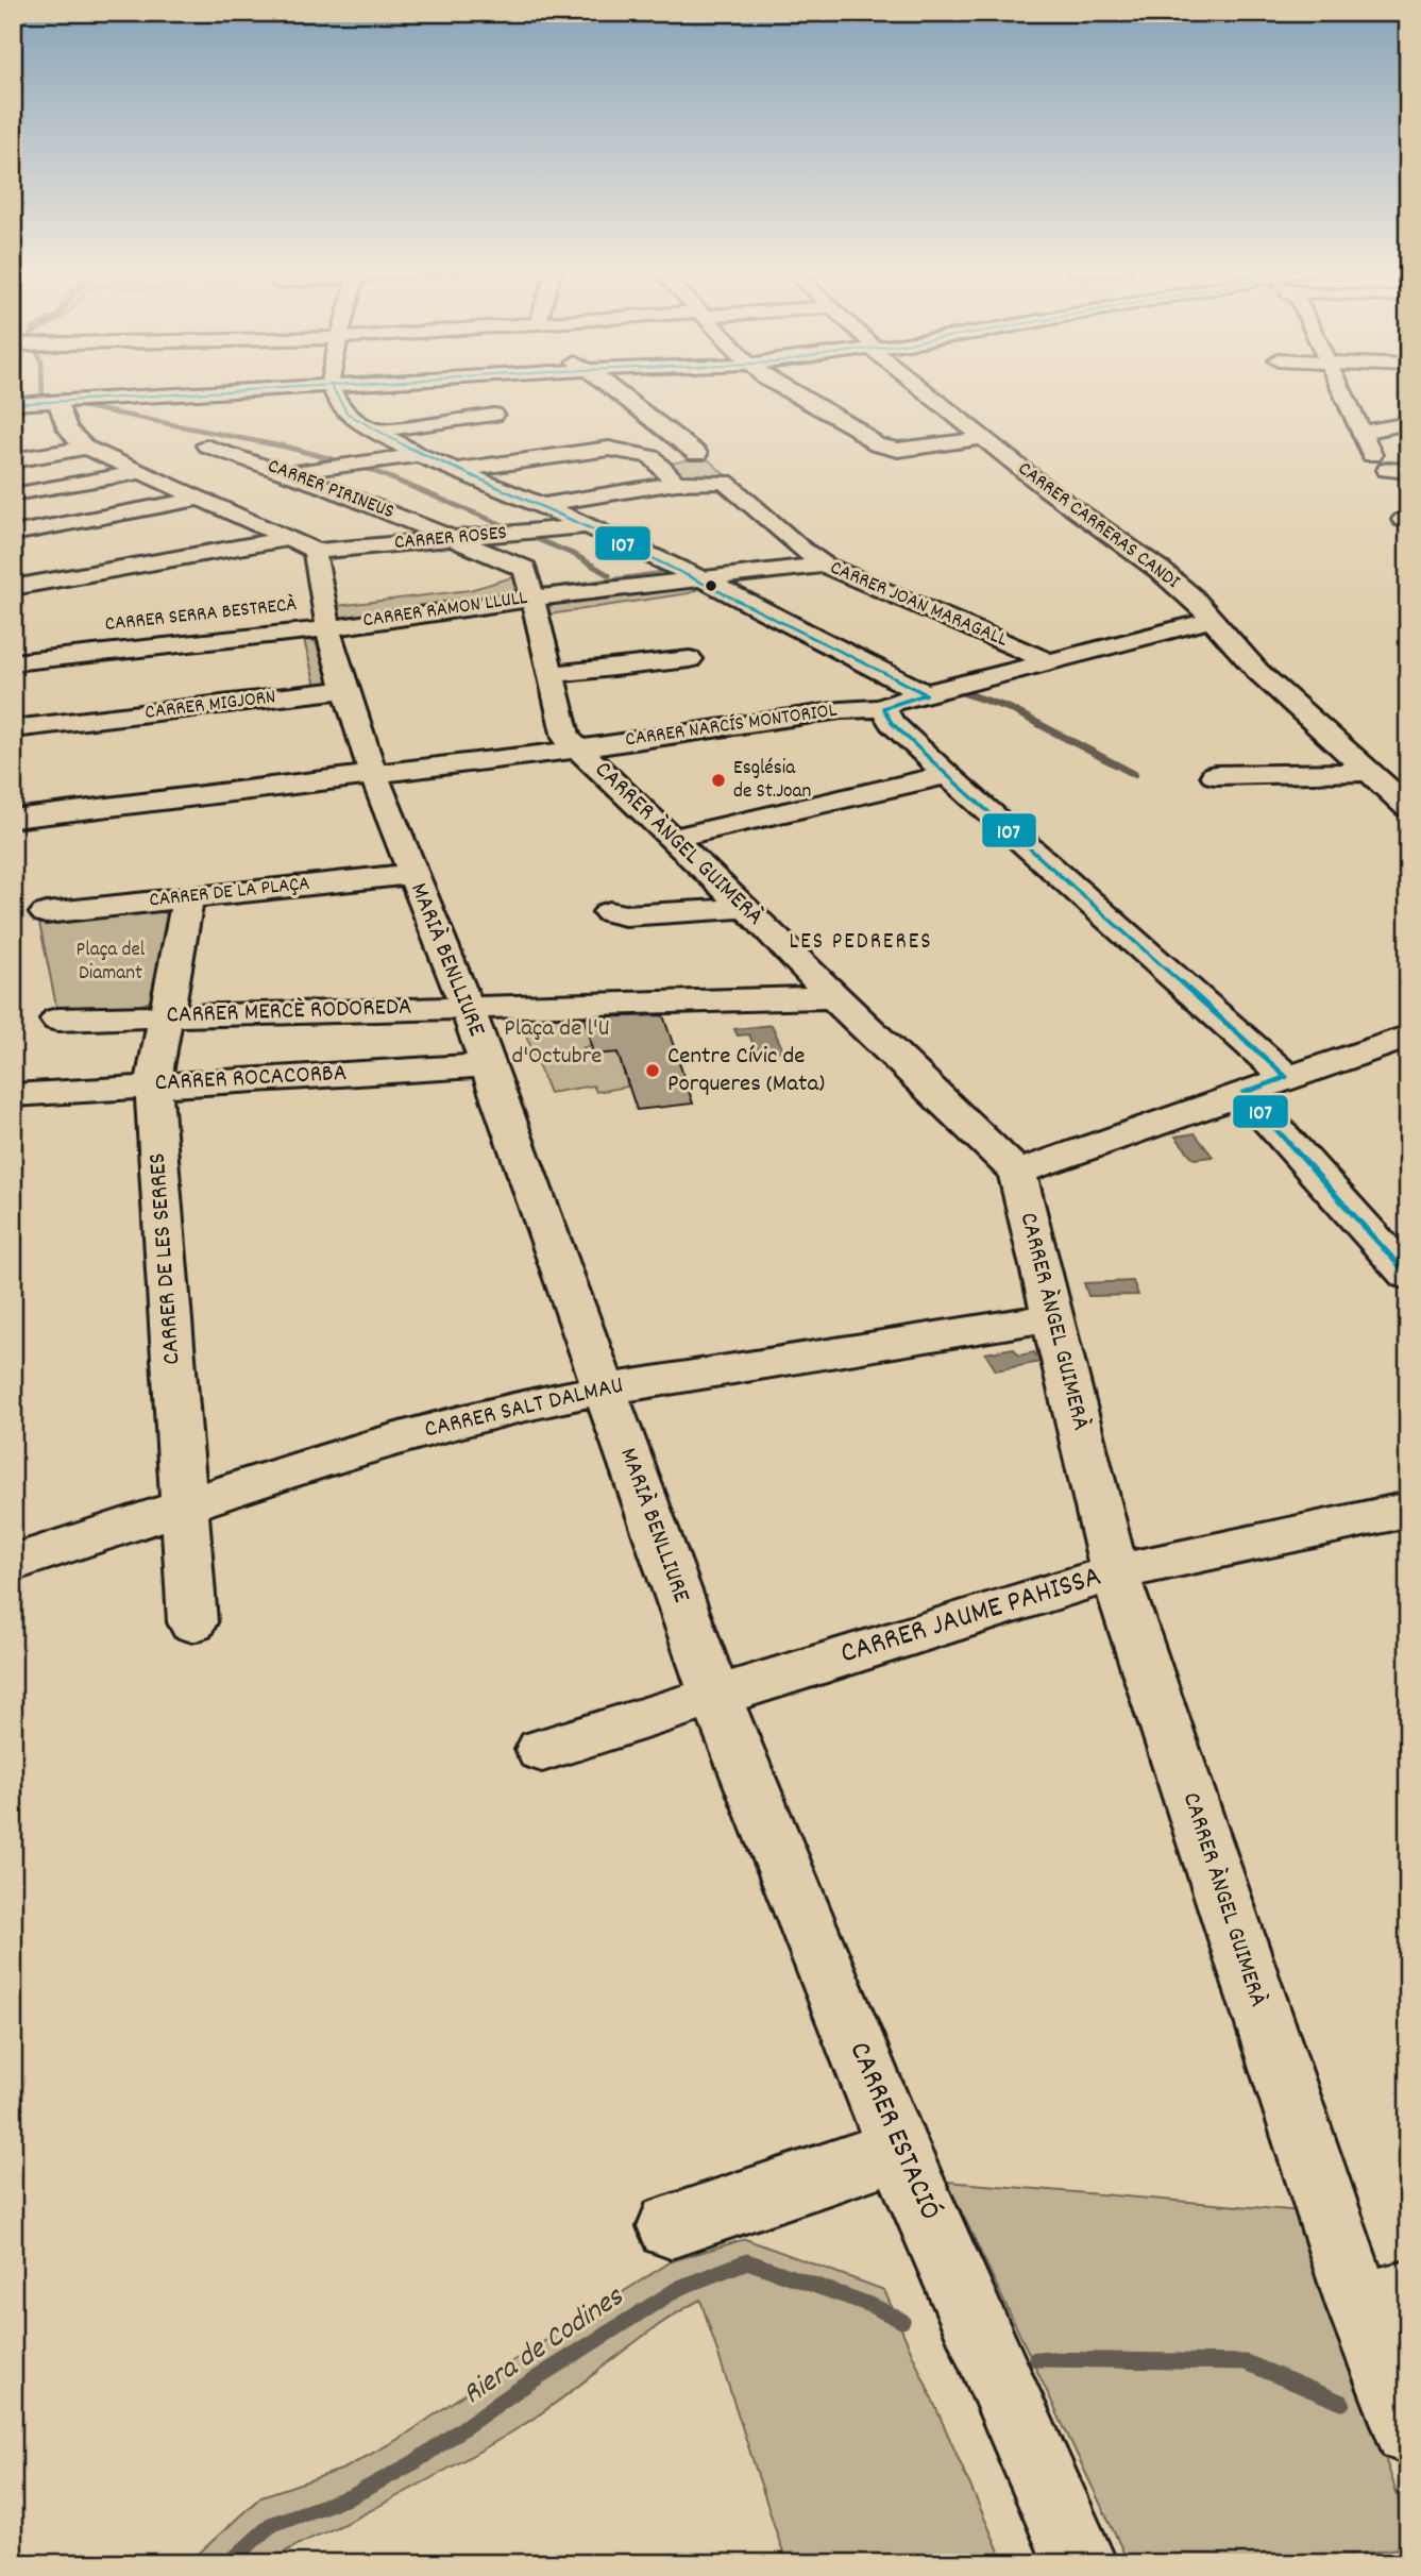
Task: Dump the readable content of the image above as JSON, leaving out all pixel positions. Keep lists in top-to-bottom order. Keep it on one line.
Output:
{"streets":{"street":["CARRER PIRINEUS","CARRER CARRERAS CANDI","CARRER ROSES","CARRER JOAN MARAGALL","CARRER RAMON LLULL","CARRER MIGJORN","CARRER NARCÍS MONTORIOL","CARRER ÀNGEL GUIMERÀ","CARRER DE LA PLAÇA","MARIÀ BENLLIURE","CARRER MERCÈ RODOREDA","CARRER ROCACORBA","CARRER DE LES SERRES","CARRER SALT DALMAU","CARRER JAUME PAHISSA","CARRER ESTACIÓ"]},"crossings":[["CARRER PIRINEUS","CARRER ROSES"],["CARRER PIRINEUS","CARRER ÀNGEL GUIMERÀ"],["CARRER CARRERAS CANDI","CARRER NARCÍS MONTORIOL"],["CARRER ROSES","CARRER ÀNGEL GUIMERÀ"],["CARRER ROSES","MARIÀ BENLLIURE"],["CARRER JOAN MARAGALL","CARRER RAMON LLULL"],["CARRER JOAN MARAGALL","CARRER NARCÍS MONTORIOL"],["CARRER RAMON LLULL","CARRER ÀNGEL GUIMERÀ"],["CARRER RAMON LLULL","MARIÀ BENLLIURE"],["CARRER MIGJORN","MARIÀ BENLLIURE"],["CARRER NARCÍS MONTORIOL","CARRER ÀNGEL GUIMERÀ"],["CARRER NARCÍS MONTORIOL","MARIÀ BENLLIURE"],["CARRER ÀNGEL GUIMERÀ","CARRER MERCÈ RODOREDA"],["CARRER ÀNGEL GUIMERÀ","CARRER SALT DALMAU"],["CARRER ÀNGEL GUIMERÀ","CARRER JAUME PAHISSA"],["CARRER DE LA PLAÇA","MARIÀ BENLLIURE"],["CARRER DE LA PLAÇA","CARRER DE LES SERRES"],["MARIÀ BENLLIURE","CARRER MERCÈ RODOREDA"],["MARIÀ BENLLIURE","CARRER ROCACORBA"],["MARIÀ BENLLIURE","CARRER SALT DALMAU"],["MARIÀ BENLLIURE","CARRER JAUME PAHISSA"],["MARIÀ BENLLIURE","CARRER ESTACIÓ"],["CARRER MERCÈ RODOREDA","CARRER DE LES SERRES"],["CARRER ROCACORBA","CARRER DE LES SERRES"],["CARRER DE LES SERRES","CARRER SALT DALMAU"],["CARRER JAUME PAHISSA","CARRER ESTACIÓ"]],"districts":["LES PEDRERES"],"water":["Riera de Codines"],"parks":["Plaça del Diamant","Plaça de l'U d'Octubre"],"places":["Església de St.Joan","Centre Cívic de Porqueres (Mata)"],"lines":["transit line 107"]}
